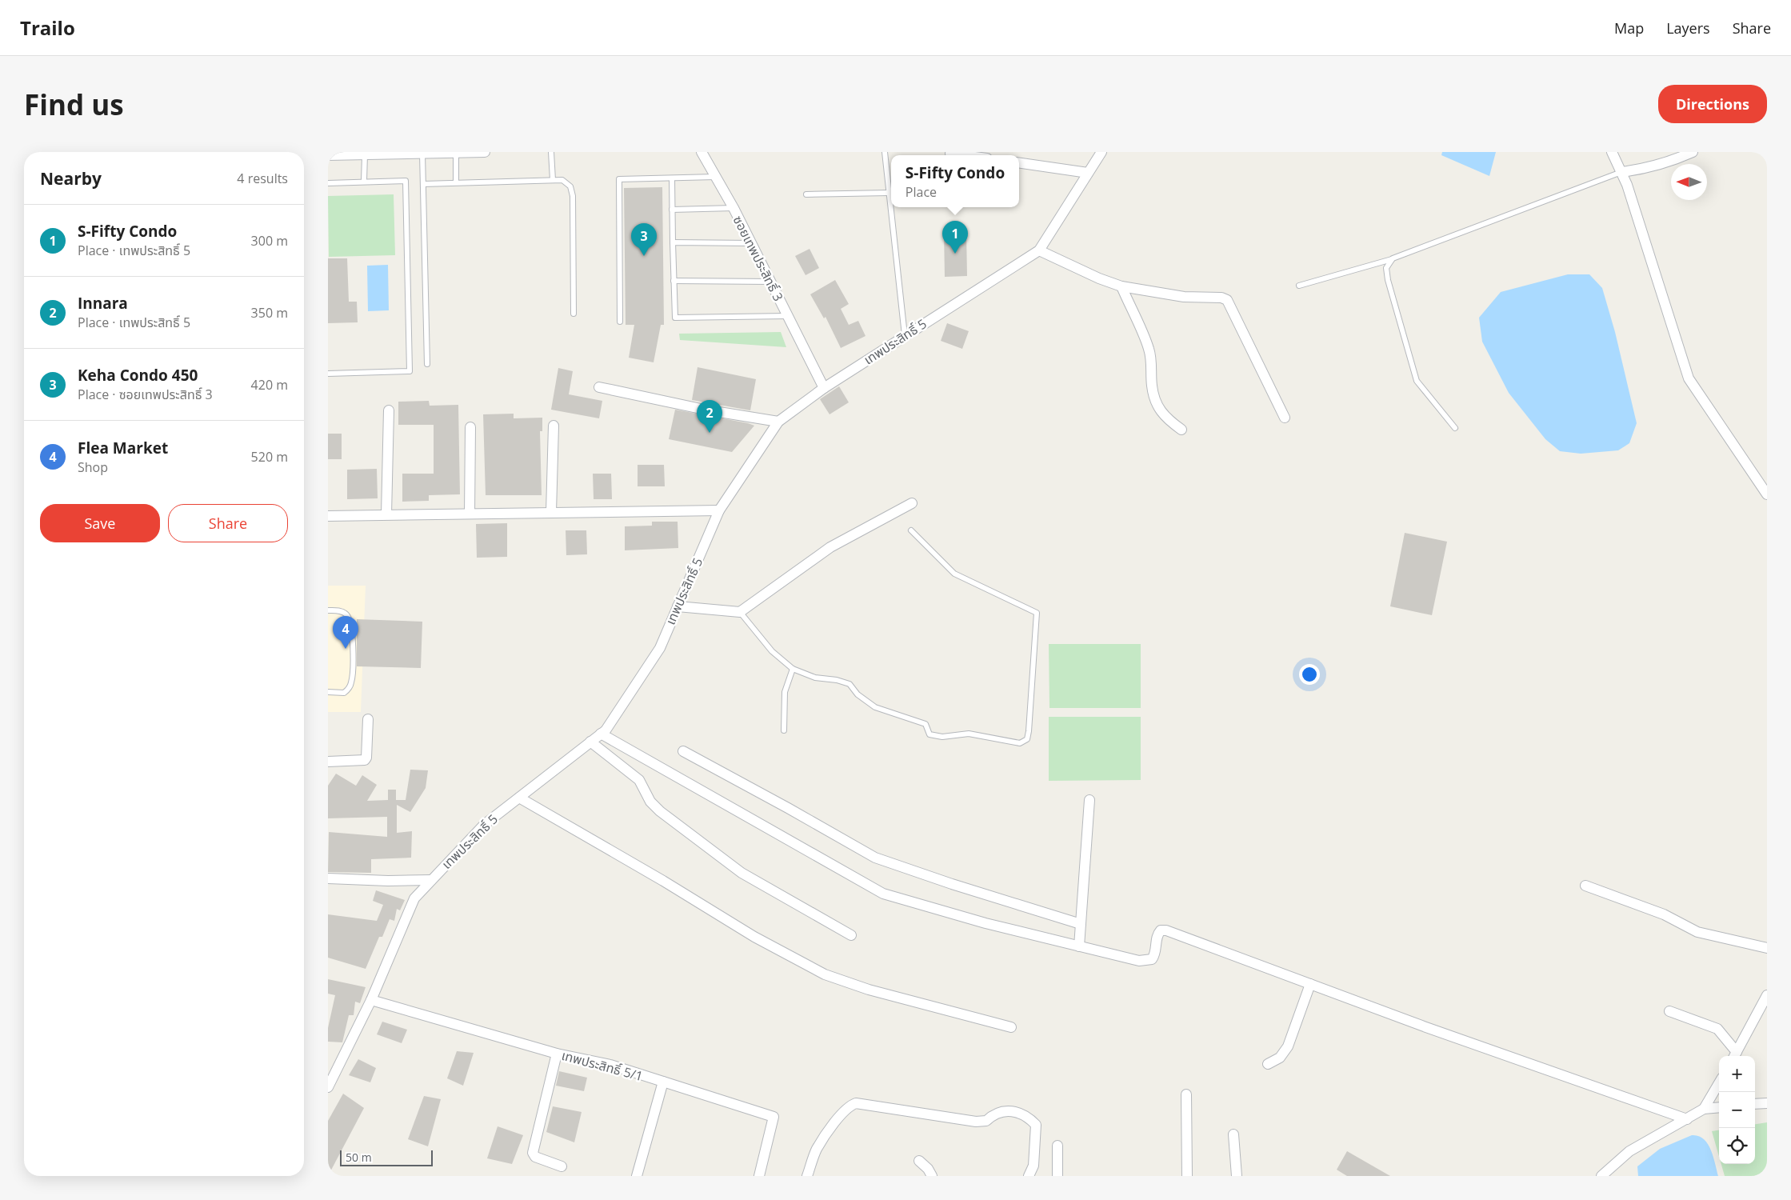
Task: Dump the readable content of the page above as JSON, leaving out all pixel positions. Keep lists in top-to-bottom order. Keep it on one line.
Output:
{"streets":{"street":["ซอยเทพประสิทธิ์ 3","เทพประสิทธิ์ 5","เทพประสิทธิ์ 5/1"]},"crossings":[["ซอยเทพประสิทธิ์ 3","เทพประสิทธิ์ 5"],["เทพประสิทธิ์ 5","เทพประสิทธิ์ 5/1"]],"scale_bar":"50 m","north":"left","page":{"header":"Trailo","nav":["Map","Layers","Share"],"buttons":["Directions",["Save","Share"]],"title":"Find us","heading":["Nearby","4 results"],"popup":["S-Fifty Condo","Place"],"list":[{"mark":"1","name":"S-Fifty Condo","note":"Place · เทพประสิทธิ์ 5","value":"300 m"},{"mark":"2","name":"Innara","note":"Place · เทพประสิทธิ์ 5","value":"350 m"},{"mark":"3","name":"Keha Condo 450","note":"Place · ซอยเทพประสิทธิ์ 3","value":"420 m"},{"mark":"4","name":"Flea Market","note":"Shop","value":"520 m"}],"pins":["1","3","2","4"],"map_buttons":["+","−"],"scale":"50 m"}}
